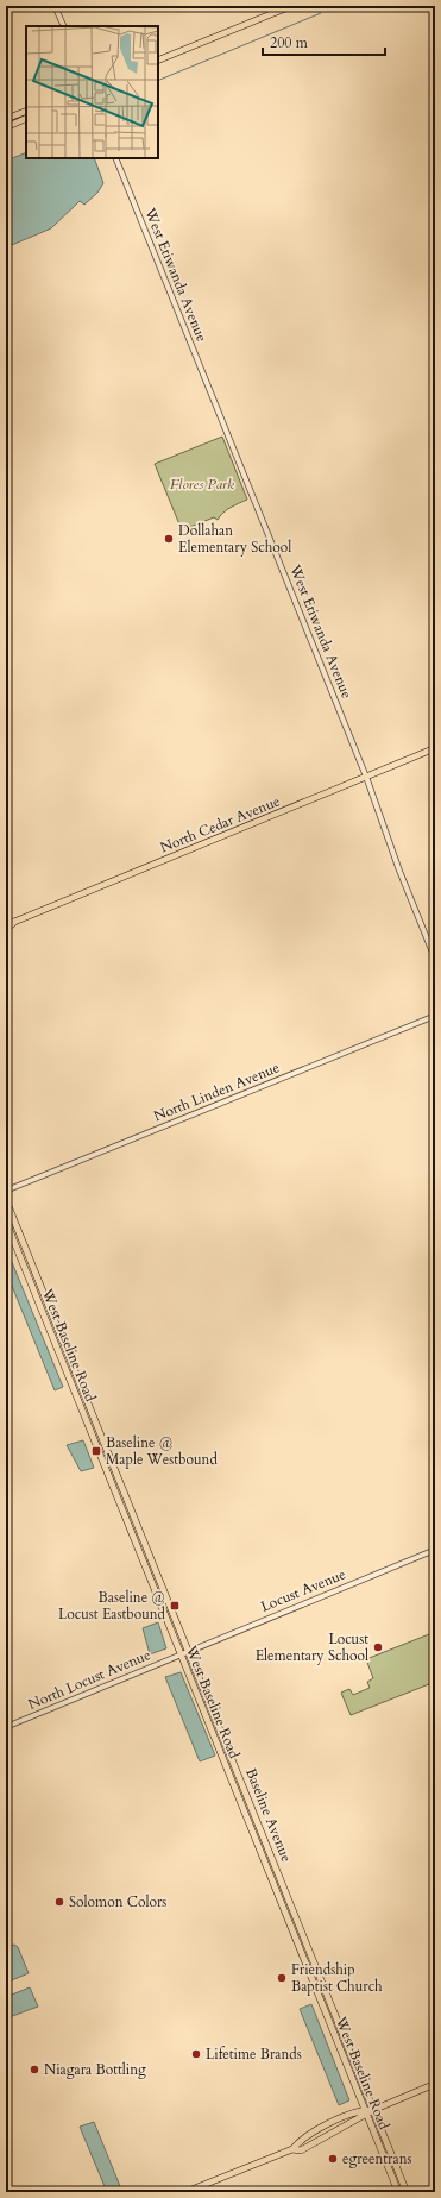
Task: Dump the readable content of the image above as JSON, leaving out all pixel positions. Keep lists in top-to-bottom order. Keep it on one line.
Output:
{"streets":{"main road":["North Cedar Avenue","West Baseline Road","Baseline Avenue"],"street":["West Etiwanda Avenue","North Linden Avenue","Locust Avenue","North Locust Avenue"]},"crossings":[["West Etiwanda Avenue","North Cedar Avenue"],["West Baseline Road","Locust Avenue"],["West Baseline Road","North Locust Avenue"],["West Baseline Road","Baseline Avenue"],["Locust Avenue","North Locust Avenue"],["Locust Avenue","Baseline Avenue"]],"parks":["Flores Park"],"places":{"other":["Dollahan Elementary School","Locust Elementary School","Solomon Colors","Friendship Baptist Church","Lifetime Brands","Niagara Bottling","egreentrans"],"transit":["Baseline @ Maple Westbound","Baseline @ Locust Eastbound"]},"scale_bar":"200 m"}
